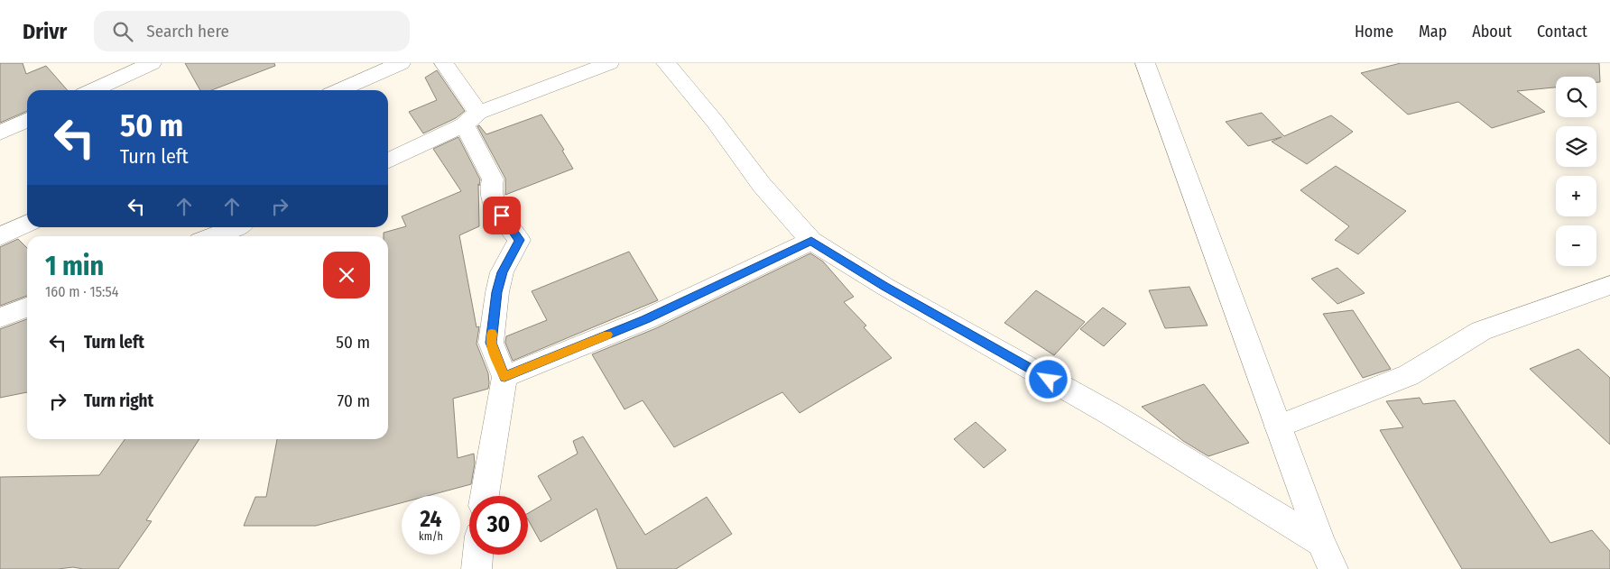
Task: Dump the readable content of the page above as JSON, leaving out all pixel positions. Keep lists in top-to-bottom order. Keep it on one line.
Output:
{"page":{"header":"Drivr","search":"Search here","nav":["Home","Map","About","Contact"],"map_buttons":["+","−"],"turn":["50 m","Turn left"],"heading":["1 min","160 m · 15:54"],"list":[{"name":"Turn left","value":"50 m"},{"name":"Turn right","value":"70 m"}],"speed":"24 km/h","limit":"30"}}
